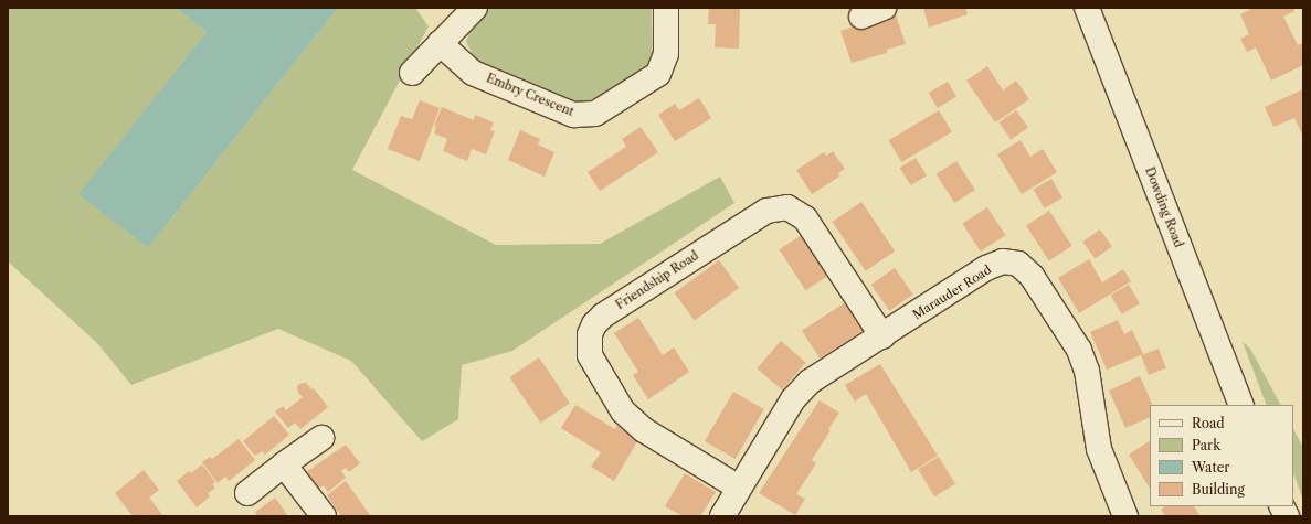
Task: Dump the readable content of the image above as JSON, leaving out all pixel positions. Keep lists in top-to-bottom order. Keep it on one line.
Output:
{"streets":{"street":["Embry Crescent","Dowding Road","Friendship Road","Marauder Road"]},"crossings":[["Friendship Road","Marauder Road"]],"legend":["Road","Park","Water","Building"]}
